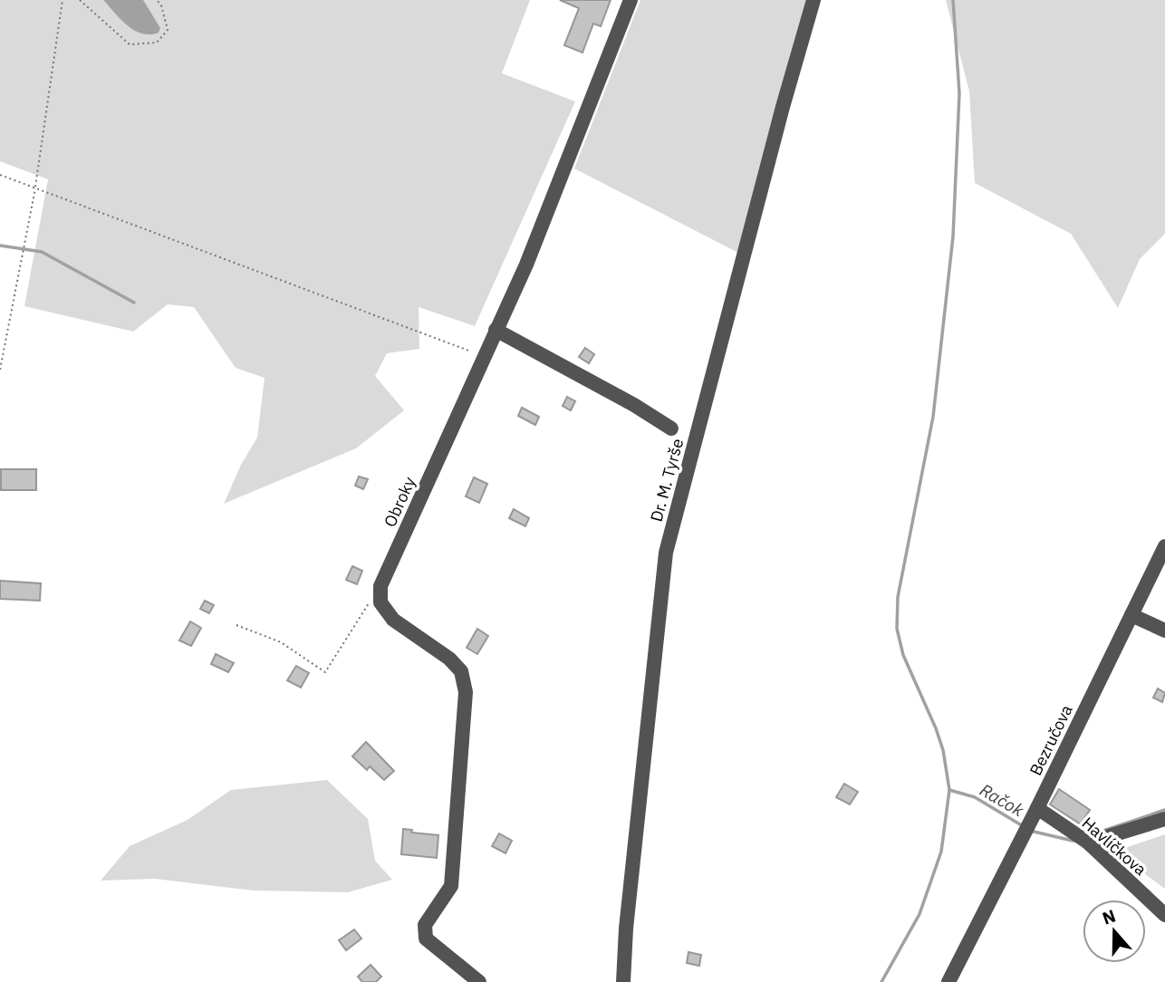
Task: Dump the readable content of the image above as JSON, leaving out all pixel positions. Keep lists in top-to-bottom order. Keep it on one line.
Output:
{"streets":{"street":["Dr. M. Tyrše","Obroky","Bezručova","Havlíčkova"]},"crossings":[["Bezručova","Havlíčkova"]],"water":["Račok"],"north":"top"}
